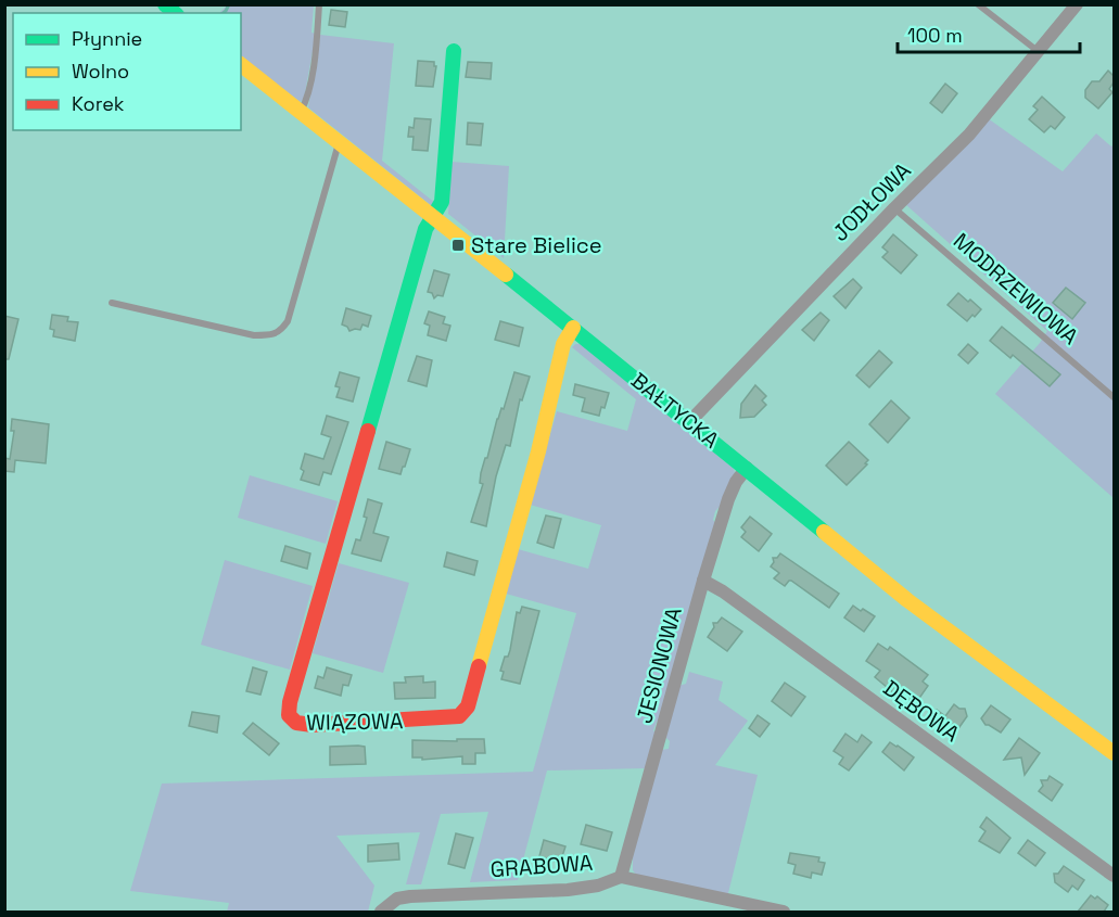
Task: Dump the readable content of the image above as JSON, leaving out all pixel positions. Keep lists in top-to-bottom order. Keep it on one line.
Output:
{"streets":{"street":["JODŁOWA","BAŁTYCKA","JESIONOWA","DĘBOWA","WIĄZOWA","GRABOWA"],"lane":["MODRZEWIOWA"]},"crossings":[["JODŁOWA","MODRZEWIOWA"],["JODŁOWA","BAŁTYCKA"],["BAŁTYCKA","JESIONOWA"],["BAŁTYCKA","WIĄZOWA"],["JESIONOWA","DĘBOWA"],["JESIONOWA","GRABOWA"]],"places":{"transit":["Stare Bielice"]},"legend":["Płynnie","Wolno","Korek"],"scale_bar":"100 m"}
